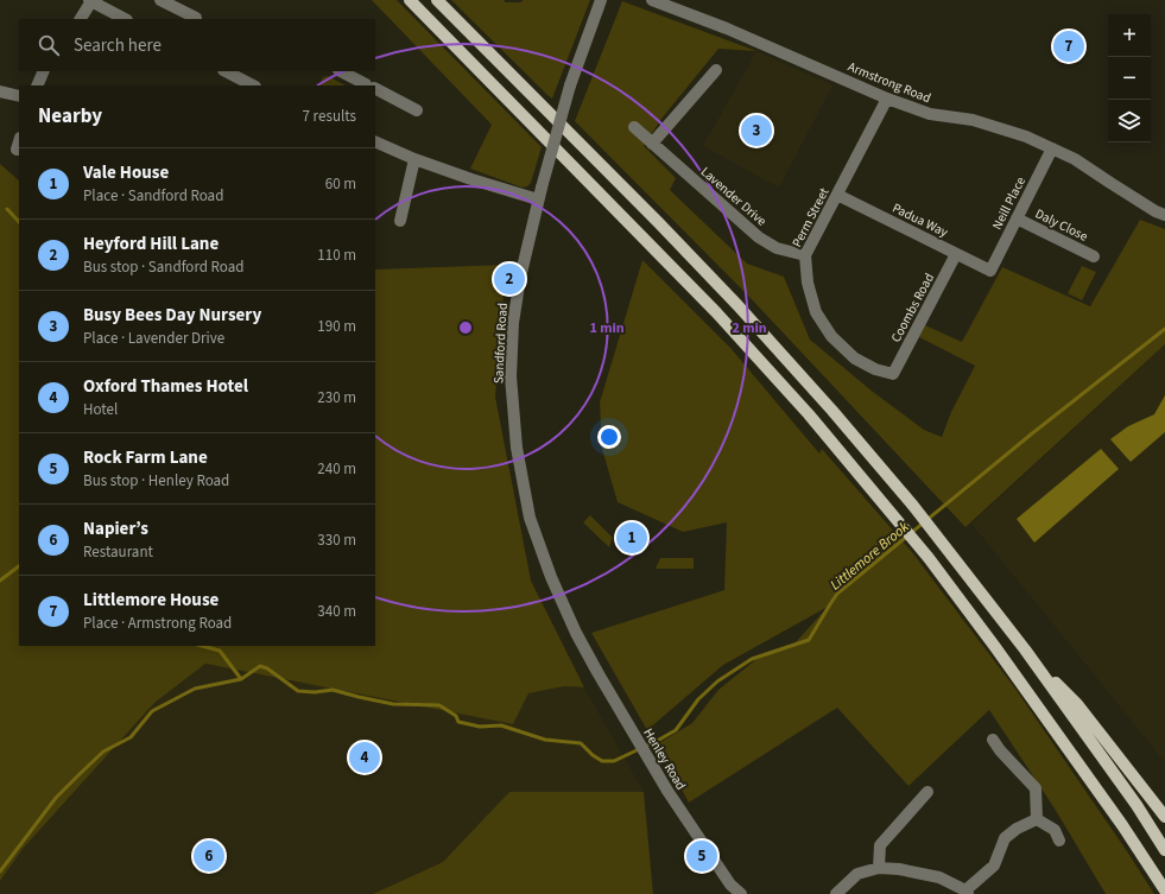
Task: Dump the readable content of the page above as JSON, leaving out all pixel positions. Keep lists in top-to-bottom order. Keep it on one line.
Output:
{"streets":{"street":["Armstrong Road","Lavender Drive","Neill Place","Perm Street","Padua Way","Daly Close","Coombs Road","Sandford Road","Henley Road"]},"crossings":[["Armstrong Road","Neill Place"],["Armstrong Road","Perm Street"],["Lavender Drive","Perm Street"],["Neill Place","Padua Way"],["Neill Place","Daly Close"],["Perm Street","Padua Way"],["Perm Street","Coombs Road"],["Padua Way","Coombs Road"],["Sandford Road","Henley Road"]],"water":["Littlemore Brook"],"page":{"map_buttons":["+","−"],"search":"Search here","pins":["7","3","2","1","4","5","6"],"heading":["Nearby","7 results"],"list":[{"mark":"1","name":"Vale House","note":"Place · Sandford Road","value":"60 m"},{"mark":"2","name":"Heyford Hill Lane","note":"Bus stop · Sandford Road","value":"110 m"},{"mark":"3","name":"Busy Bees Day Nursery","note":"Place · Lavender Drive","value":"190 m"},{"mark":"4","name":"Oxford Thames Hotel","note":"Hotel","value":"230 m"},{"mark":"5","name":"Rock Farm Lane","note":"Bus stop · Henley Road","value":"240 m"},{"mark":"6","name":"Napier’s","note":"Restaurant","value":"330 m"},{"mark":"7","name":"Littlemore House","note":"Place · Armstrong Road","value":"340 m"}]},"rings":["1 min","2 min"]}
